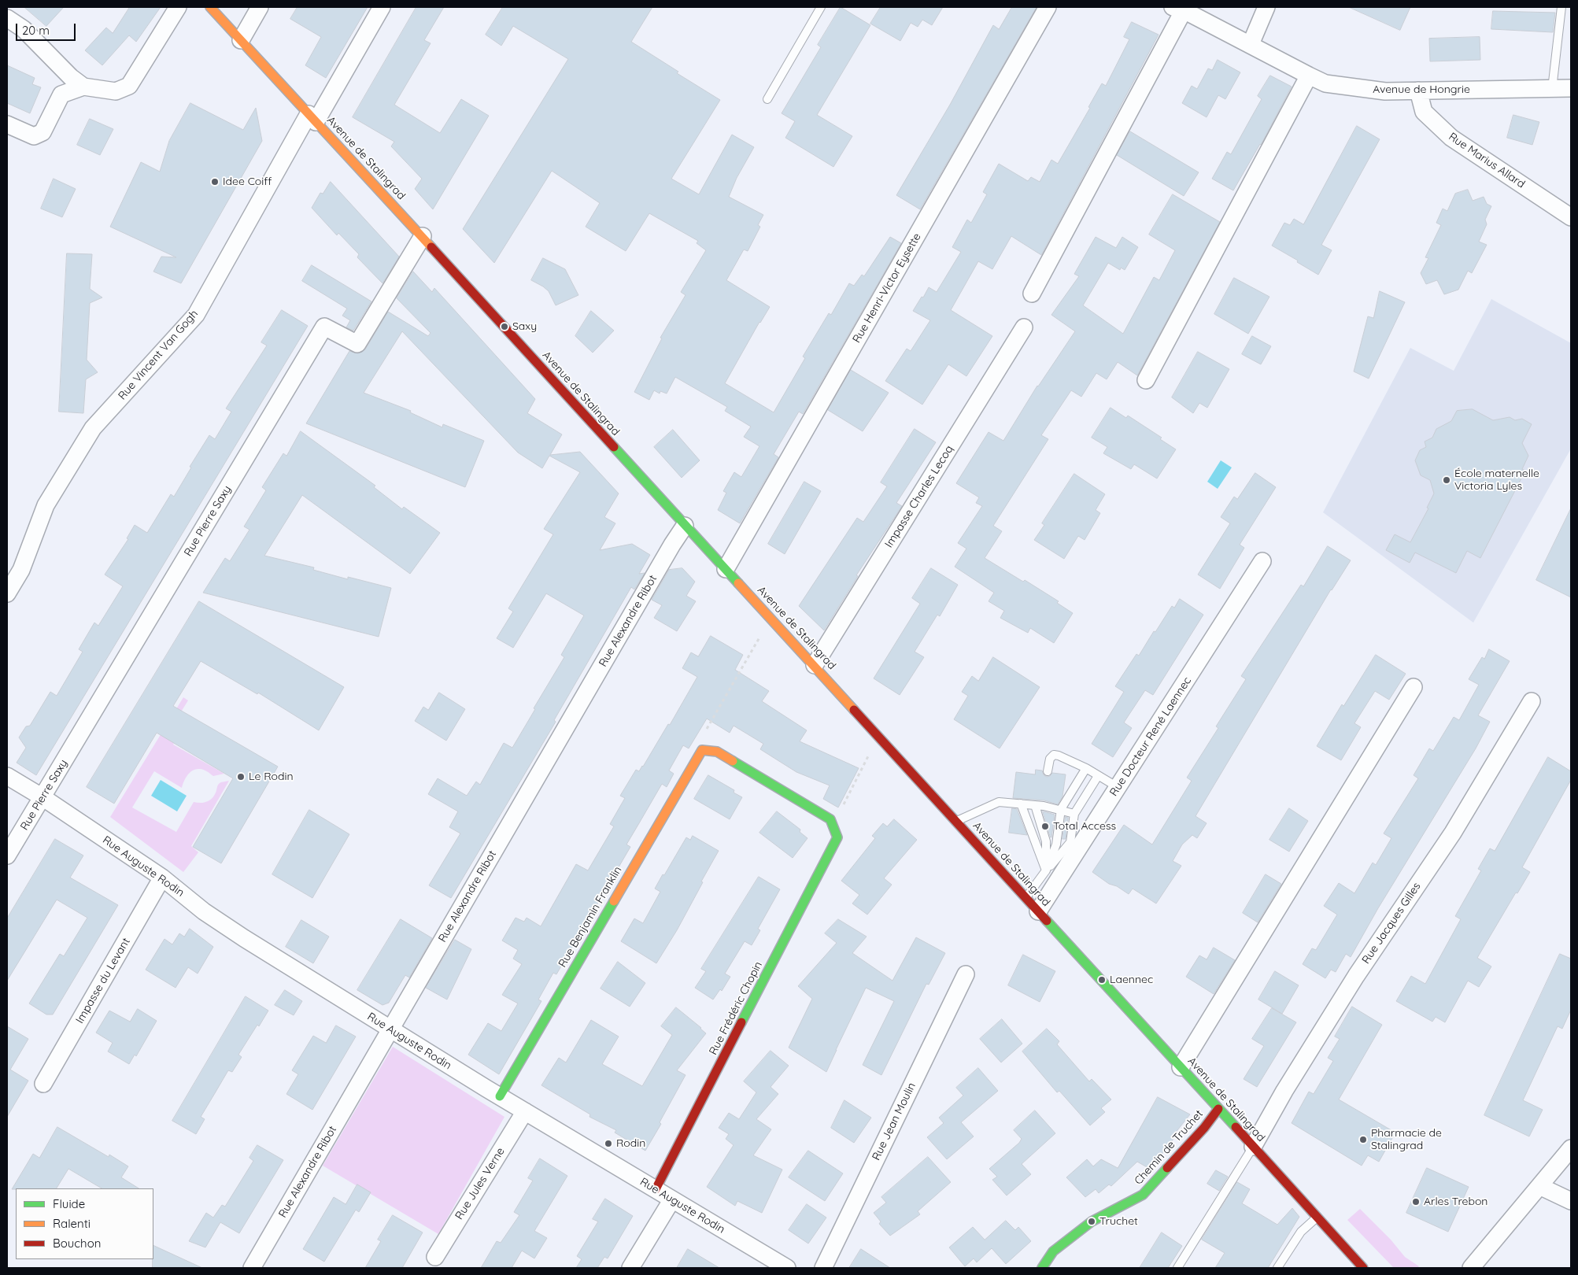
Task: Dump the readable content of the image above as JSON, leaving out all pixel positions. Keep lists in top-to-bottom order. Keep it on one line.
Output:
{"streets":{"main road":["Avenue de Stalingrad","Rue Benjamin Franklin","Rue Frédéric Chopin","Chemin de Truchet"],"street":["Avenue de Hongrie","Rue Marius Allard","Rue Henri-Victor Eysette","Rue Vincent Van Gogh","Impasse Charles Lecoq","Rue Pierre Saxy","Rue Alexandre Ribot","Rue Docteur René Laennec","Rue Auguste Rodin","Rue Jacques Gilles","Impasse du Levant","Rue Jean Moulin","Rue Jules Verne"]},"crossings":[["Avenue de Hongrie","Rue Marius Allard"],["Avenue de Stalingrad","Rue Henri-Victor Eysette"],["Avenue de Stalingrad","Rue Vincent Van Gogh"],["Avenue de Stalingrad","Impasse Charles Lecoq"],["Avenue de Stalingrad","Rue Pierre Saxy"],["Avenue de Stalingrad","Rue Alexandre Ribot"],["Avenue de Stalingrad","Rue Docteur René Laennec"],["Avenue de Stalingrad","Rue Jacques Gilles"],["Avenue de Stalingrad","Chemin de Truchet"],["Rue Pierre Saxy","Rue Auguste Rodin"],["Rue Alexandre Ribot","Rue Auguste Rodin"],["Rue Auguste Rodin","Rue Benjamin Franklin"],["Rue Auguste Rodin","Impasse du Levant"],["Rue Auguste Rodin","Rue Frédéric Chopin"],["Rue Auguste Rodin","Rue Jules Verne"]],"places":["Idee Coiff","Saxy","École maternelle Victoria Lyles","Le Rodin","Total Access","Laennec","Pharmacie de Stalingrad","Rodin","Arles Trebon","Truchet"],"legend":["Fluide","Ralenti","Bouchon"],"scale_bar":"20 m"}
